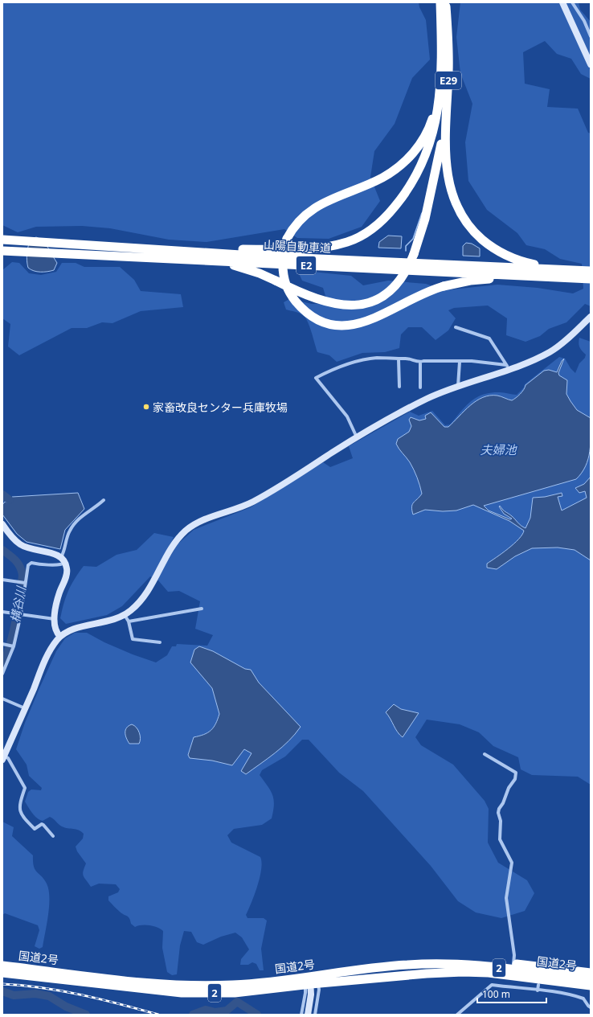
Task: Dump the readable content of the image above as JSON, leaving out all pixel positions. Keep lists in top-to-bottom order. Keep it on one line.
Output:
{"streets":{"highway":["E29","山陽自動車道","E2","国道2号","2"]},"water":["夫婦池","構谷川"],"places":["家畜改良センター兵庫牧場"],"scale_bar":"100 m"}
